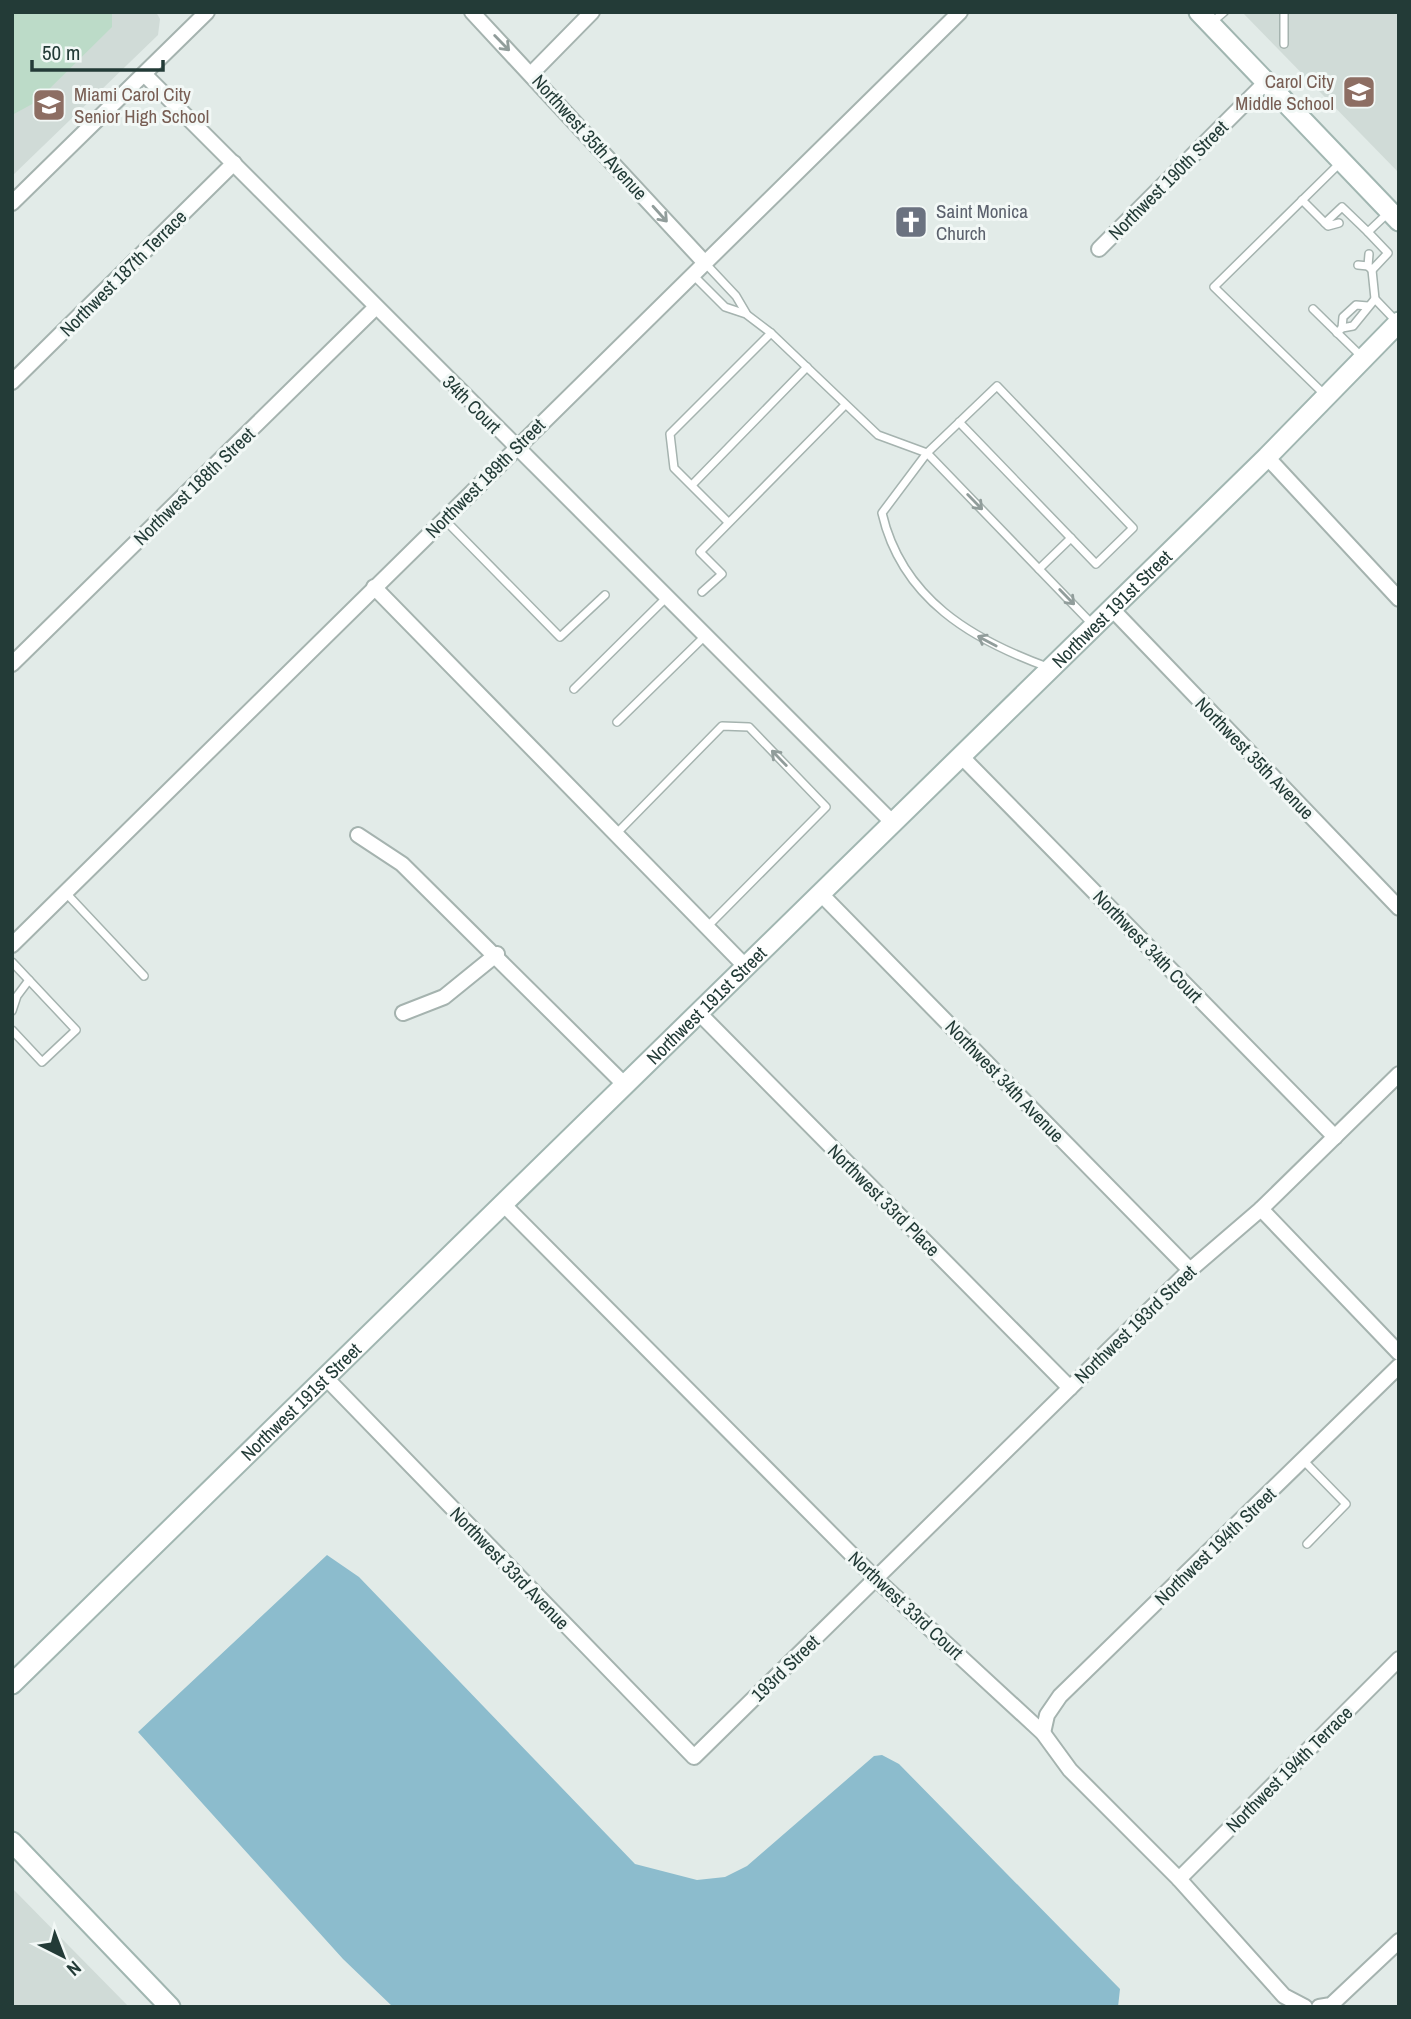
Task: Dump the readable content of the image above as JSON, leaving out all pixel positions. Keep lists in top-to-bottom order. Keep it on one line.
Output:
{"streets":{"street":["Northwest 35th Avenue","Northwest 190th Street","Northwest 187th Terrace","34th Court","Northwest 189th Street","Northwest 188th Street","Northwest 191st Street","Northwest 34th Court","Northwest 34th Avenue","Northwest 33rd Place","Northwest 193rd Street","Northwest 194th Street","Northwest 33rd Avenue","Northwest 33rd Court","193rd Street","Northwest 194th Terrace"]},"crossings":[["Northwest 35th Avenue","Northwest 189th Street"],["Northwest 35th Avenue","Northwest 191st Street"],["Northwest 187th Terrace","34th Court"],["34th Court","Northwest 189th Street"],["34th Court","Northwest 188th Street"],["34th Court","Northwest 191st Street"],["Northwest 191st Street","Northwest 34th Court"],["Northwest 191st Street","Northwest 34th Avenue"],["Northwest 191st Street","Northwest 33rd Place"],["Northwest 191st Street","Northwest 33rd Avenue"],["Northwest 191st Street","Northwest 33rd Court"],["Northwest 34th Court","Northwest 193rd Street"],["Northwest 34th Avenue","Northwest 193rd Street"],["Northwest 33rd Place","Northwest 193rd Street"],["Northwest 193rd Street","Northwest 33rd Court"],["Northwest 193rd Street","193rd Street"],["Northwest 194th Street","Northwest 33rd Court"],["Northwest 33rd Avenue","193rd Street"],["Northwest 33rd Court","193rd Street"],["Northwest 33rd Court","Northwest 194th Terrace"]],"one_way":["Northwest 35th Avenue"],"places":{"school or university":["Carol City Middle School","Miami Carol City Senior High School"],"church":["Saint Monica Church"]},"scale_bar":"50 m","north":"bottom right"}
